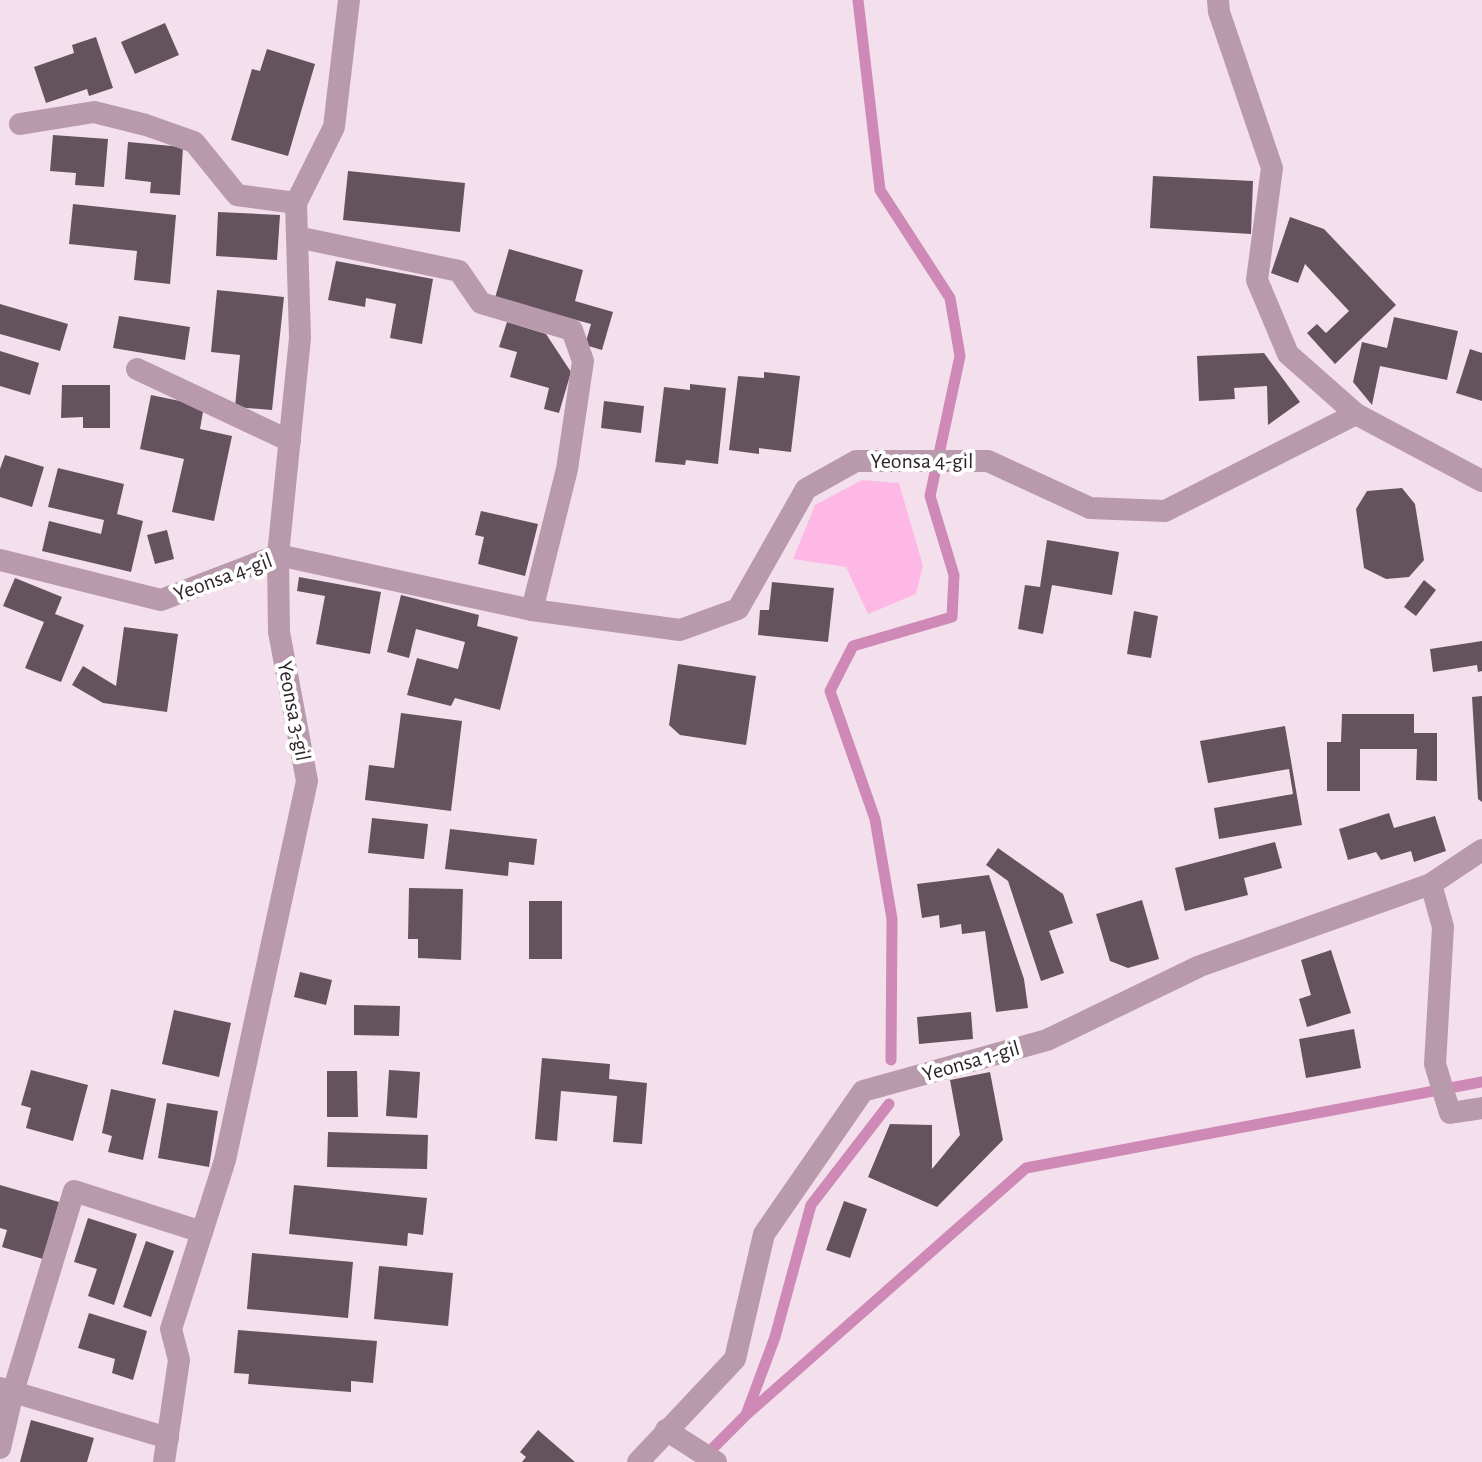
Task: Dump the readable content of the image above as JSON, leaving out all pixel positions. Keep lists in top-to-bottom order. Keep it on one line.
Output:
{"streets":{"street":["Yeonsa 4-gil","Yeonsa 3-gil","Yeonsa 1-gil"]},"crossings":[["Yeonsa 4-gil","Yeonsa 3-gil"]]}
